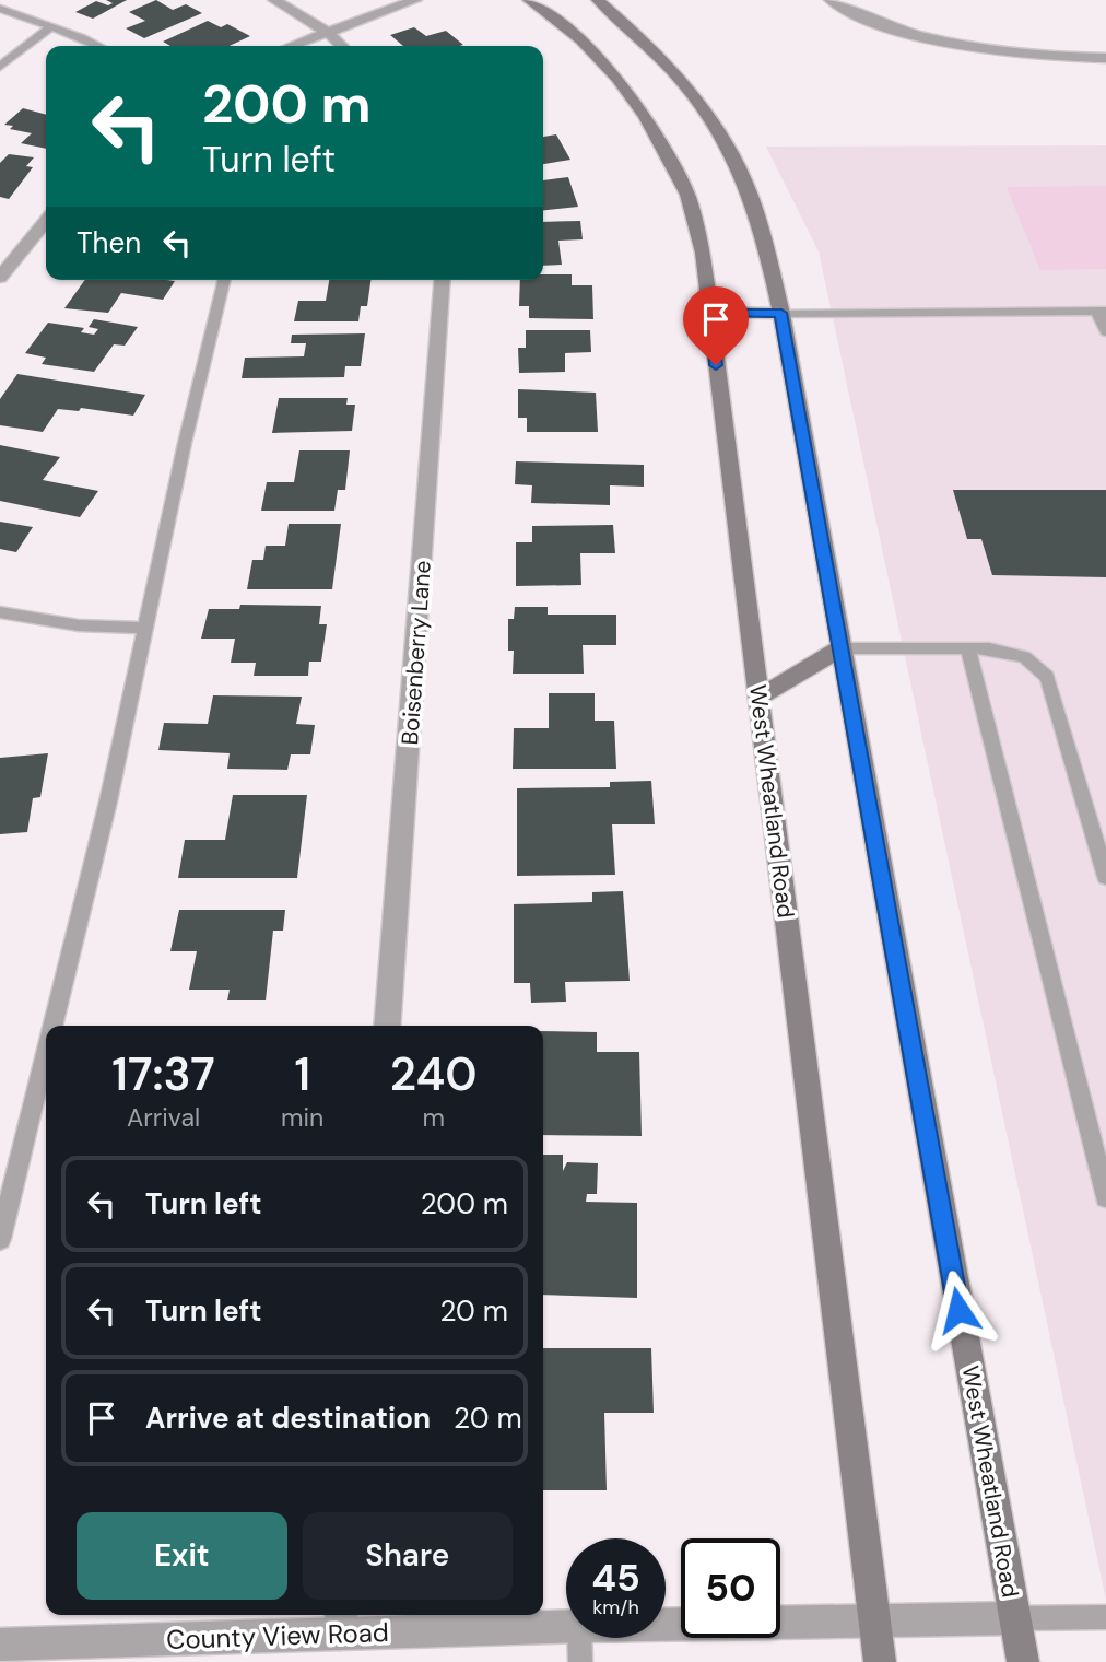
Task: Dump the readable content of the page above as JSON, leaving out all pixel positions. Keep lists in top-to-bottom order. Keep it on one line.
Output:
{"streets":{"main road":["West Wheatland Road"],"street":["Boisenberry Lane","County View Road"]},"crossings":[["West Wheatland Road","County View Road"]],"page":{"turn":["200 m","Turn left"],"then":"Then","eta":["17:37","Arrival","1","min","240","m"],"list":[{"name":"Turn left","value":"200 m"},{"name":"Turn left","value":"20 m"},{"name":"Arrive at destination","value":"20 m"}],"buttons":["Exit","Share"],"speed":"45 km/h","limit":"50"}}
